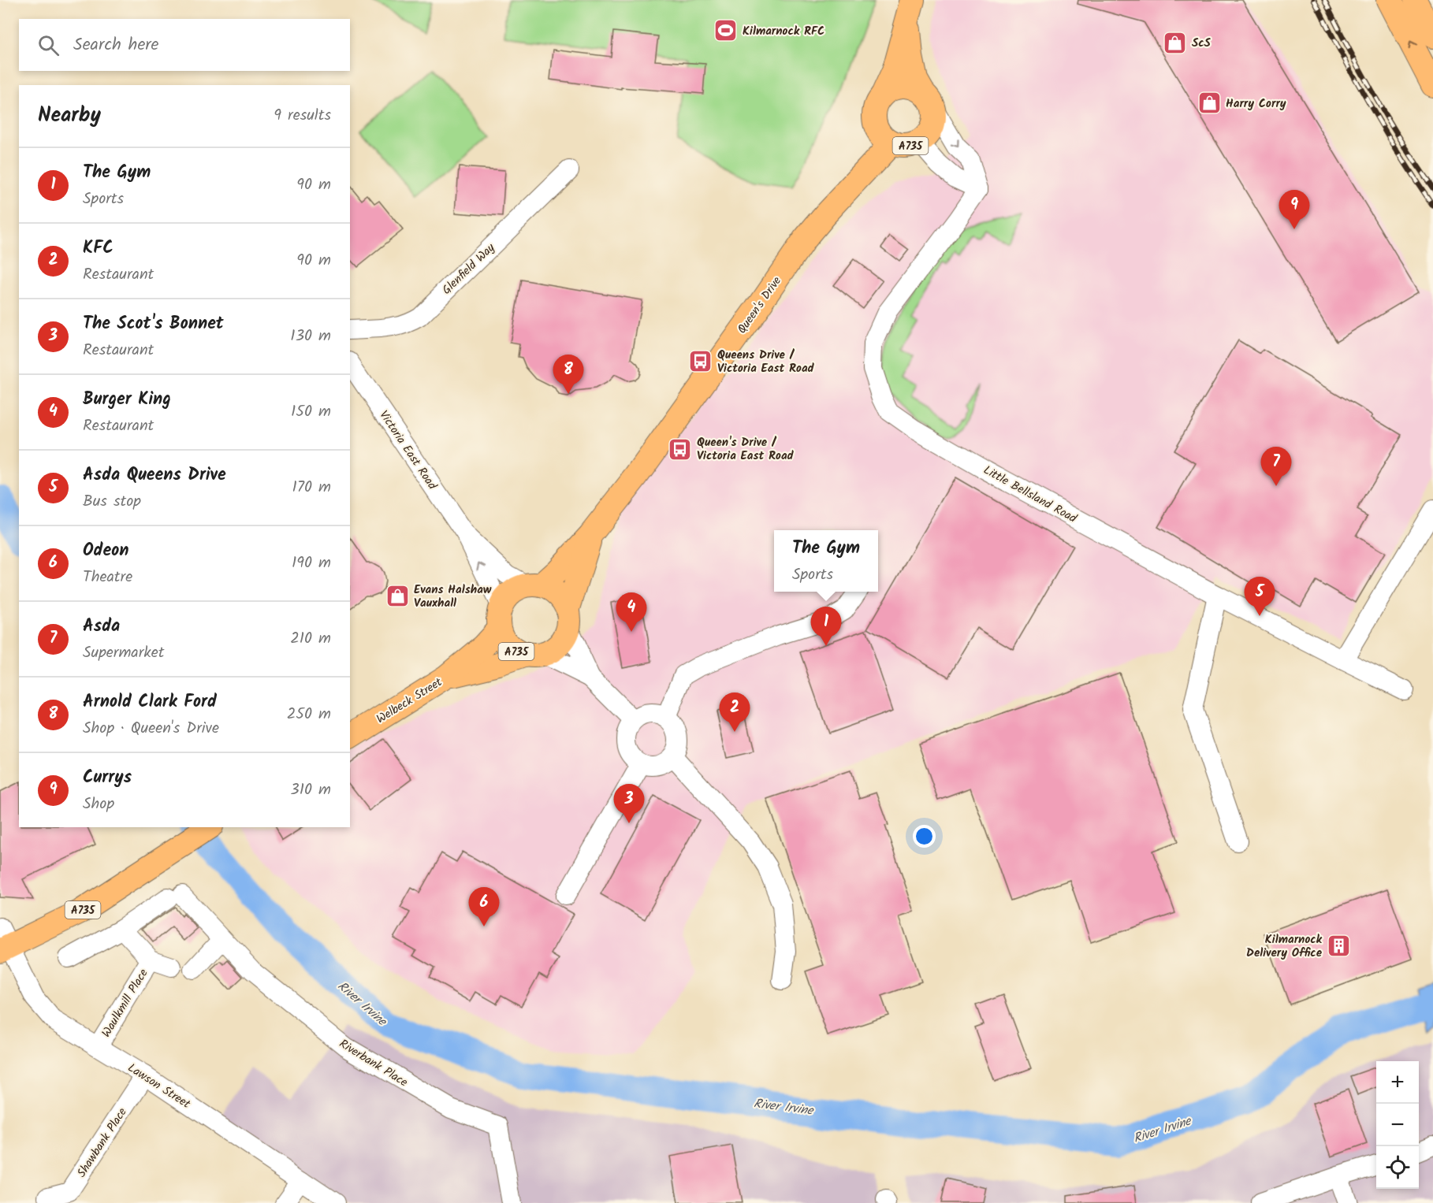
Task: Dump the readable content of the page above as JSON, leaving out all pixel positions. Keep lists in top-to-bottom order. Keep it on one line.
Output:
{"streets":{"main road":["A735","Queen's Drive","Welbeck Street"],"street":["Glenfield Way","Victoria East Road","Little Bellsland Road","Waulkmill Place","Riverbank Place","Lawson Street","Shawbank Place"]},"crossings":[["A735","Queen's Drive"],["A735","Victoria East Road"],["A735","Welbeck Street"],["A735","Lawson Street"],["Queen's Drive","Victoria East Road"],["Queen's Drive","Welbeck Street"],["Victoria East Road","Welbeck Street"],["Waulkmill Place","Riverbank Place"],["Waulkmill Place","Lawson Street"],["Lawson Street","Shawbank Place"]],"water":["River Irvine"],"places":{"sports":["Kilmarnock RFC"],"shop":["ScS","Harry Corry","Evans Halshaw Vauxhall"],"bus stop":["Queens Drive / Victoria East Road","Queen's Drive / Victoria East Road"],"building":["Kilmarnock Delivery Office"]},"page":{"search":"Search here","heading":["Nearby","9 results"],"list":[{"mark":"1","name":"The Gym","note":"Sports","value":"90 m"},{"mark":"2","name":"KFC","note":"Restaurant","value":"90 m"},{"mark":"3","name":"The Scot's Bonnet","note":"Restaurant","value":"130 m"},{"mark":"4","name":"Burger King","note":"Restaurant","value":"150 m"},{"mark":"5","name":"Asda Queens Drive","note":"Bus stop","value":"170 m"},{"mark":"6","name":"Odeon","note":"Theatre","value":"190 m"},{"mark":"7","name":"Asda","note":"Supermarket","value":"210 m"},{"mark":"8","name":"Arnold Clark Ford","note":"Shop · Queen's Drive","value":"250 m"},{"mark":"9","name":"Currys","note":"Shop","value":"310 m"}],"pins":["9","8","7","5","4","1","2","3","6"],"popup":["The Gym","Sports"],"map_buttons":["+","−"]}}
